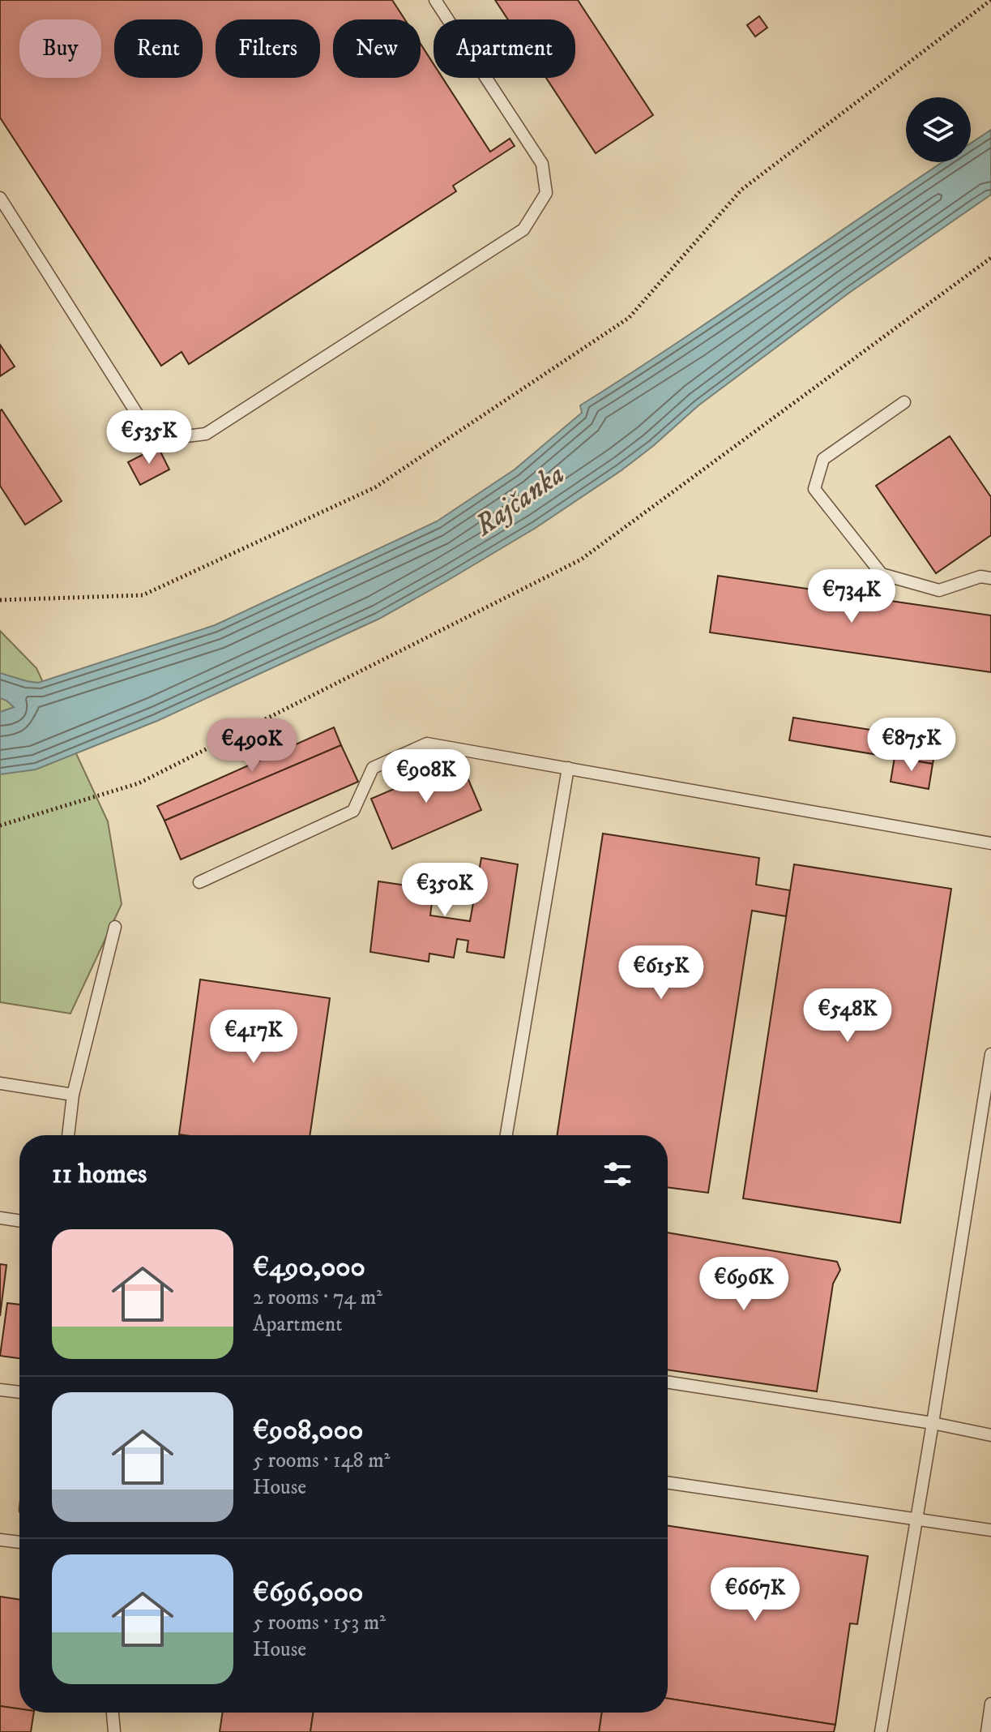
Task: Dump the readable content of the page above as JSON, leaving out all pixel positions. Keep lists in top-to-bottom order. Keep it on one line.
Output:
{"water":["Rajčanka"],"page":{"chip":["Buy","Rent","Filters","New","Apartment"],"price":["€535K","€734K","€875K","€490K","€908K","€350K","€615K","€548K","€417K","€696K","€667K"],"heading":"11 homes","list":[{"name":"€490,000","note":"2 rooms · 74 m² · Apartment"},{"name":"€908,000","note":"5 rooms · 148 m² · House"},{"name":"€696,000","note":"5 rooms · 153 m² · House"}]}}
